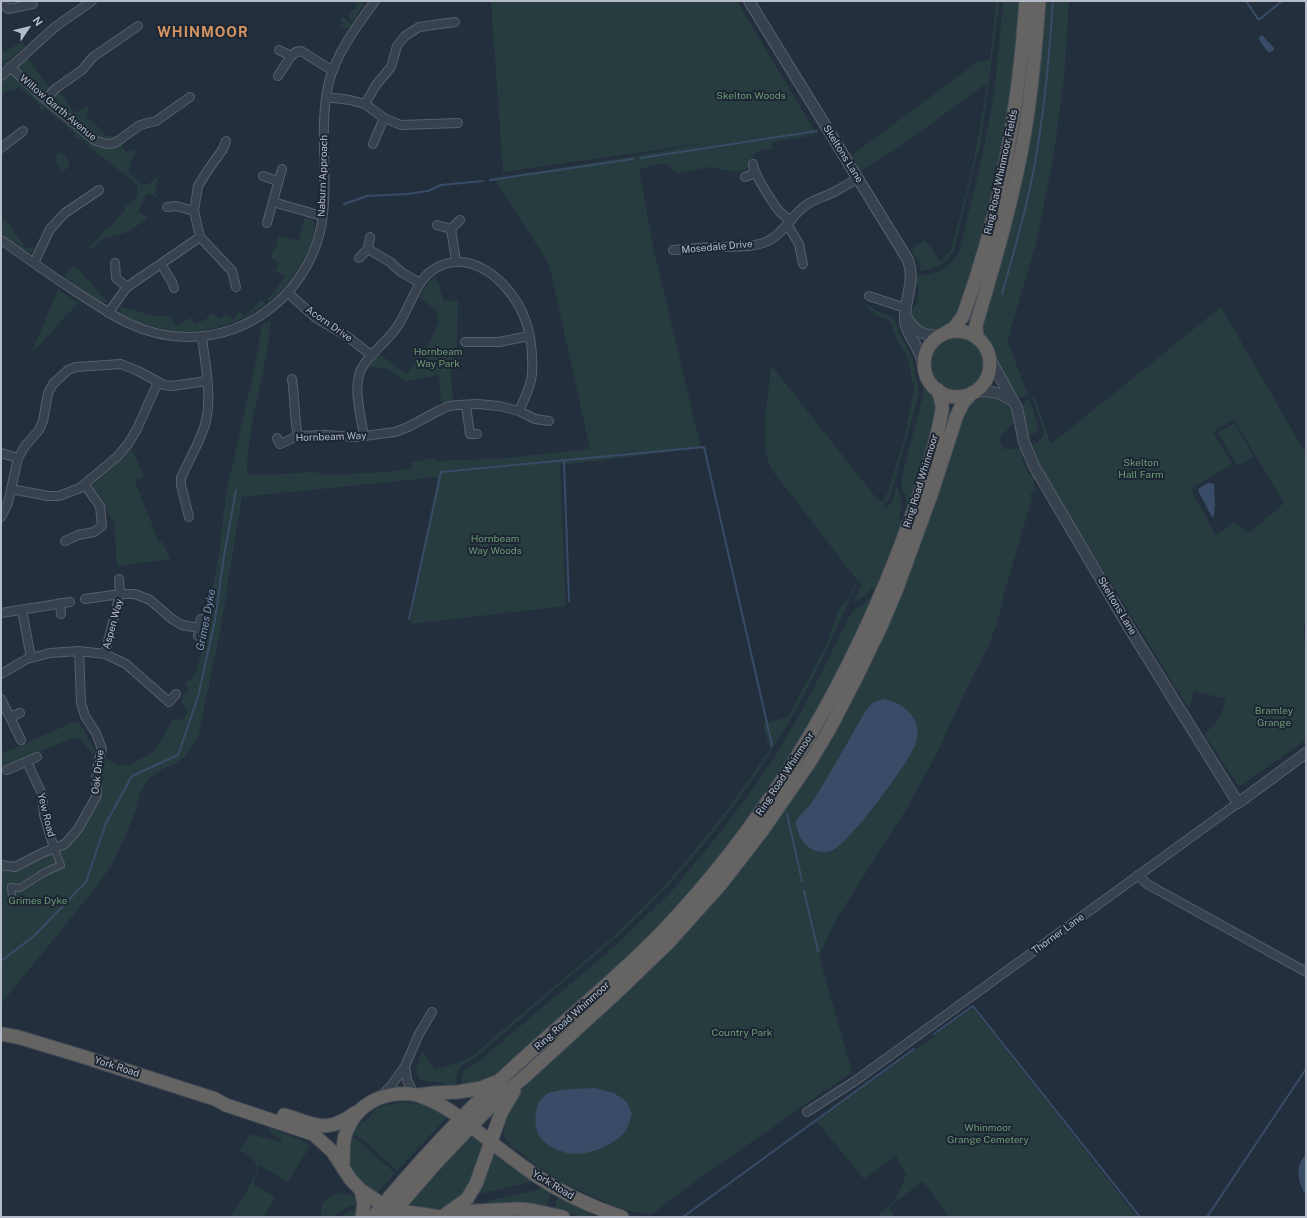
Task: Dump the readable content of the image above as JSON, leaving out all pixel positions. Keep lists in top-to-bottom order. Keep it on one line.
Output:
{"streets":{"highway":["Ring Road Whinmoor Fields","Ring Road Whinmoor","York Road"],"street":["Willow Garth Avenue","Skeltons Lane","Naburn Approach","Mosedale Drive","Acorn Drive","Hornbeam Way","Aspen Way","Oak Drive","Yew Road","Thorner Lane"]},"crossings":[["Skeltons Lane","Ring Road Whinmoor Fields"],["Skeltons Lane","Mosedale Drive"],["Skeltons Lane","Ring Road Whinmoor"],["Skeltons Lane","Thorner Lane"],["Ring Road Whinmoor Fields","Ring Road Whinmoor"],["Naburn Approach","Acorn Drive"],["Ring Road Whinmoor","York Road"],["Oak Drive","Yew Road"]],"districts":["WHINMOOR"],"water":["Grimes Dyke"],"parks":["Skelton Woods","Hornbeam Way Park","Skelton Hall Farm","Hornbeam Way Woods","Bramley Grange","Grimes Dyke","Country Park","Whinmoor Grange Cemetery"],"north":"top right"}
